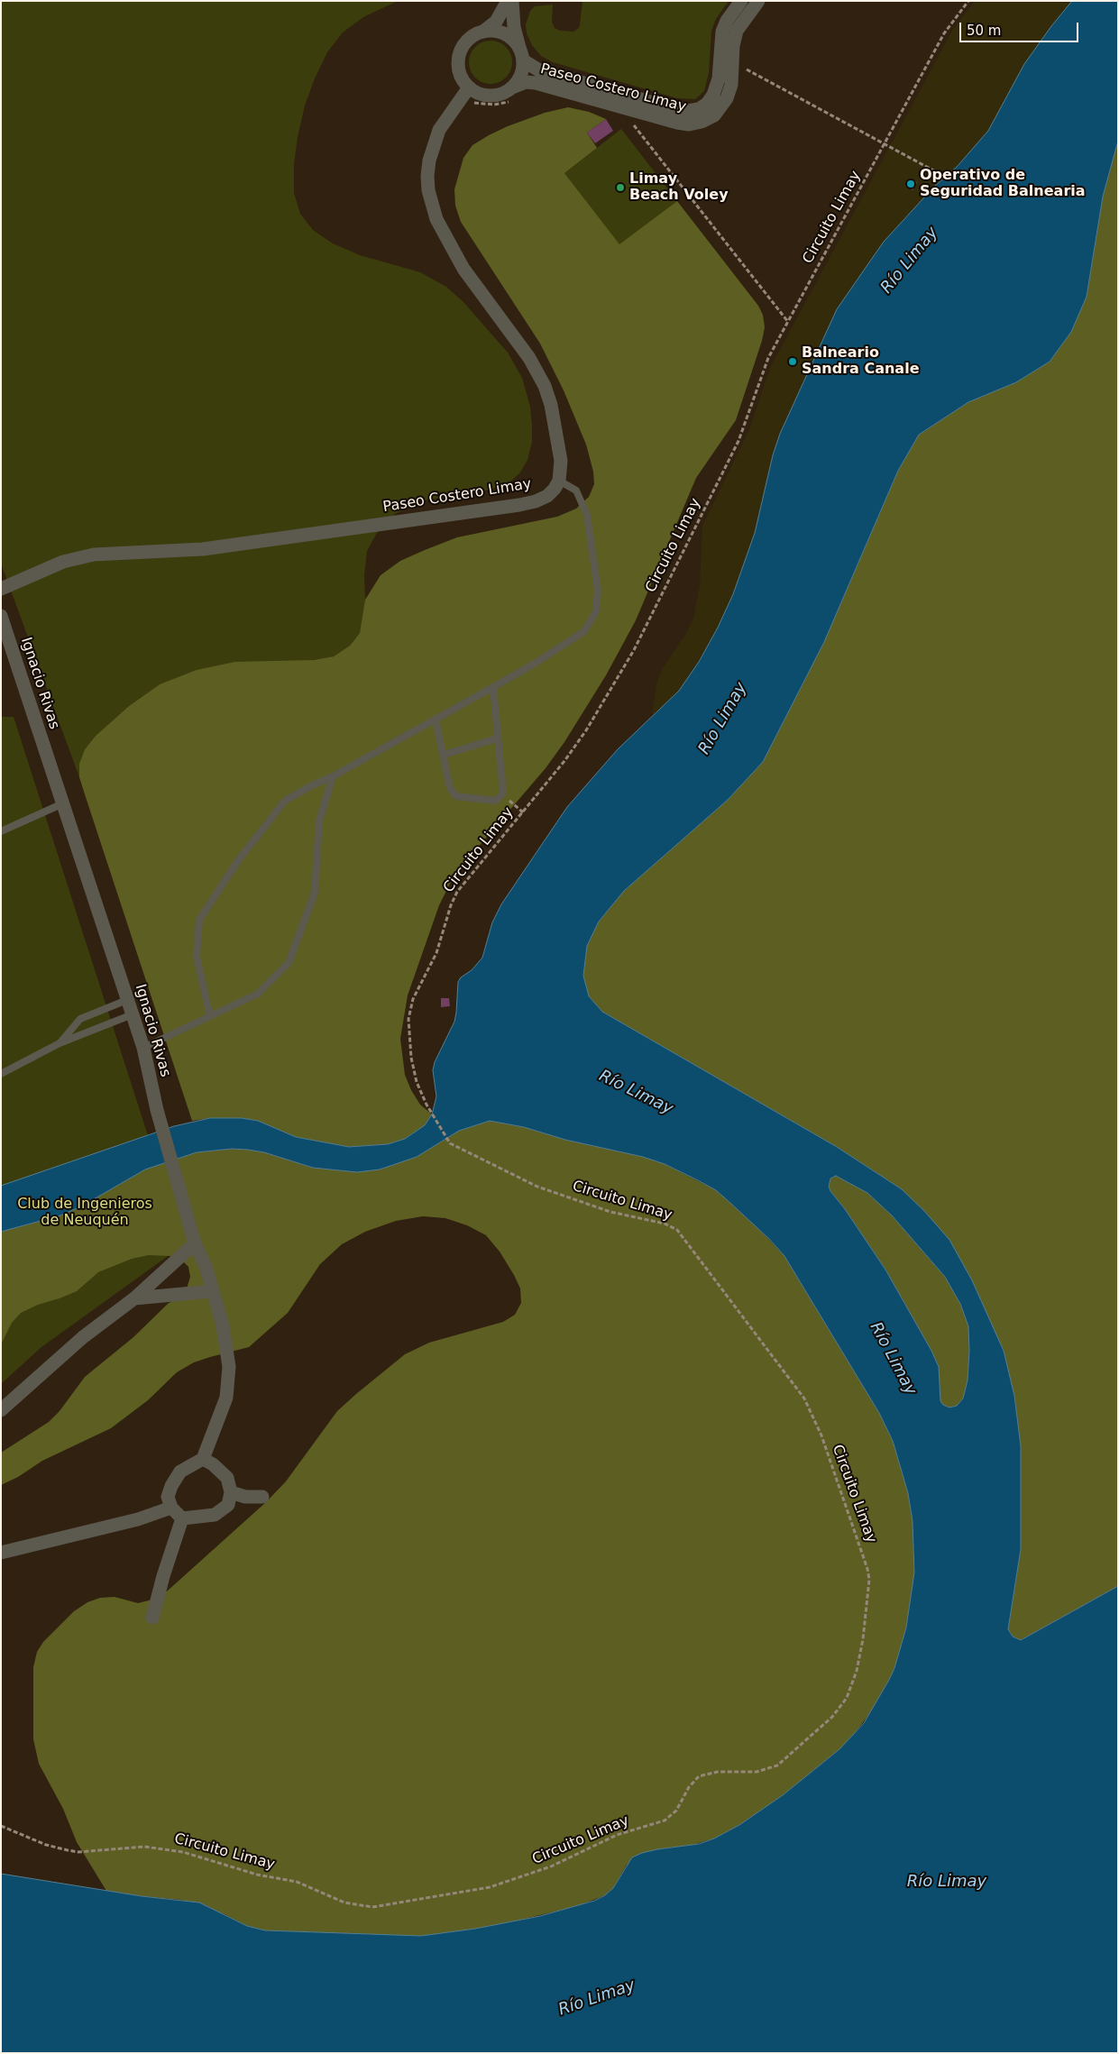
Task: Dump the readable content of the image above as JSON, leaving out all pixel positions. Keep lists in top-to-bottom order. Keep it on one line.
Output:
{"streets":{"street":["Paseo Costero Limay","Ignacio Rivas"],"path":["Circuito Limay"]},"water":["Río Limay"],"parks":["Club de Ingenieros de Neuquén"],"places":["Operativo de Seguridad Balnearia","Limay Beach Voley","Balneario Sandra Canale"],"scale_bar":"50 m"}
